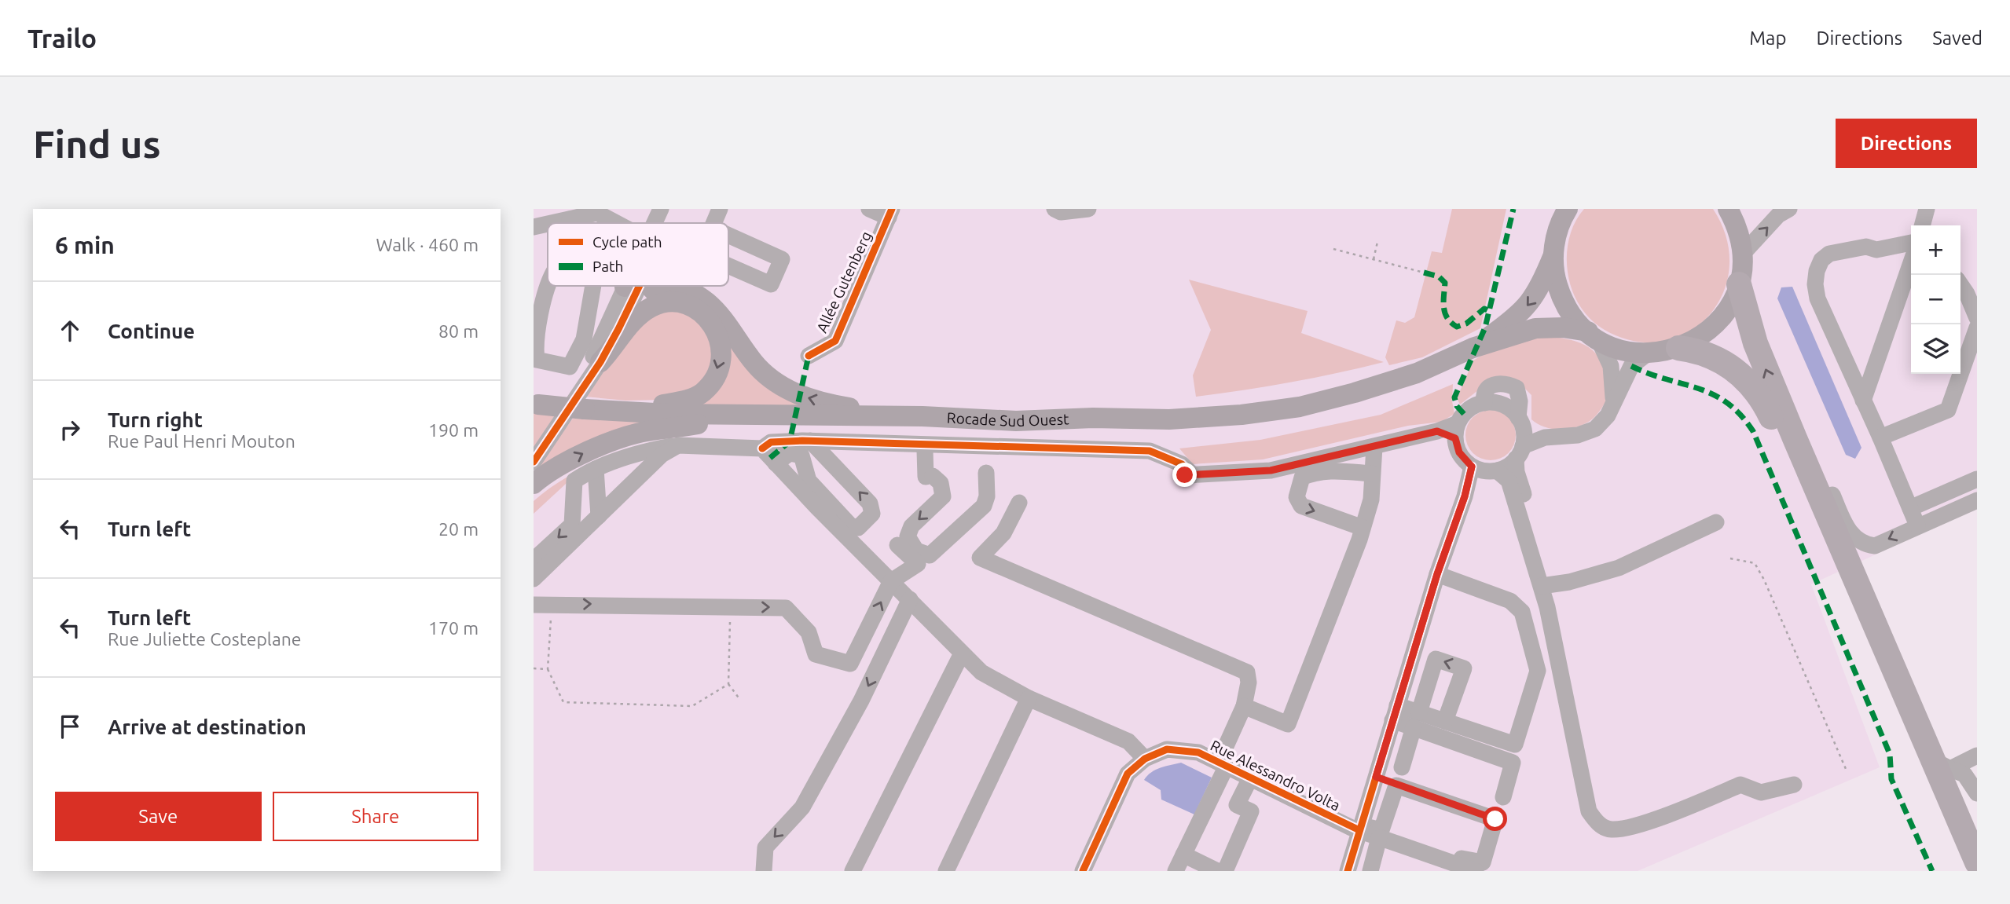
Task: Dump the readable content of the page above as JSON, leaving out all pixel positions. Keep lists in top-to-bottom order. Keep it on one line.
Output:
{"streets":{"main road":["Rocade Sud Ouest"],"street":["Allée Gutenberg","Rue Alessandro Volta"]},"legend":["Cycle path","Path"],"page":{"header":"Trailo","nav":["Map","Directions","Saved"],"buttons":["Directions",["Save","Share"]],"title":"Find us","heading":["6 min","Walk · 460 m"],"map_buttons":["+","−"],"list":[["Continue","80 m"],["Turn right","Rue Paul Henri Mouton","190 m"],["Turn left","20 m"],["Turn left","Rue Juliette Costeplane","170 m"],"Arrive at destination"]}}
